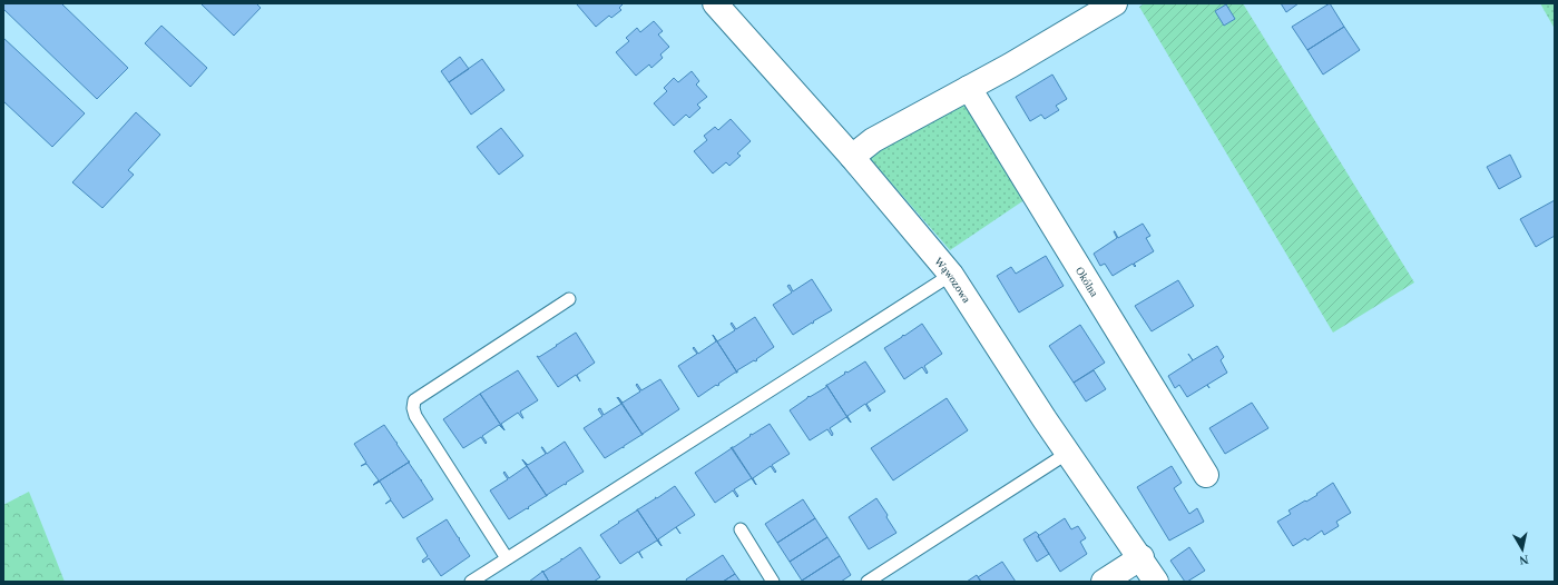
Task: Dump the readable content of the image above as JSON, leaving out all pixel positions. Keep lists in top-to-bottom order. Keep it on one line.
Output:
{"streets":{"street":["Wąwozowa","Okólna"]},"north":"bottom"}
